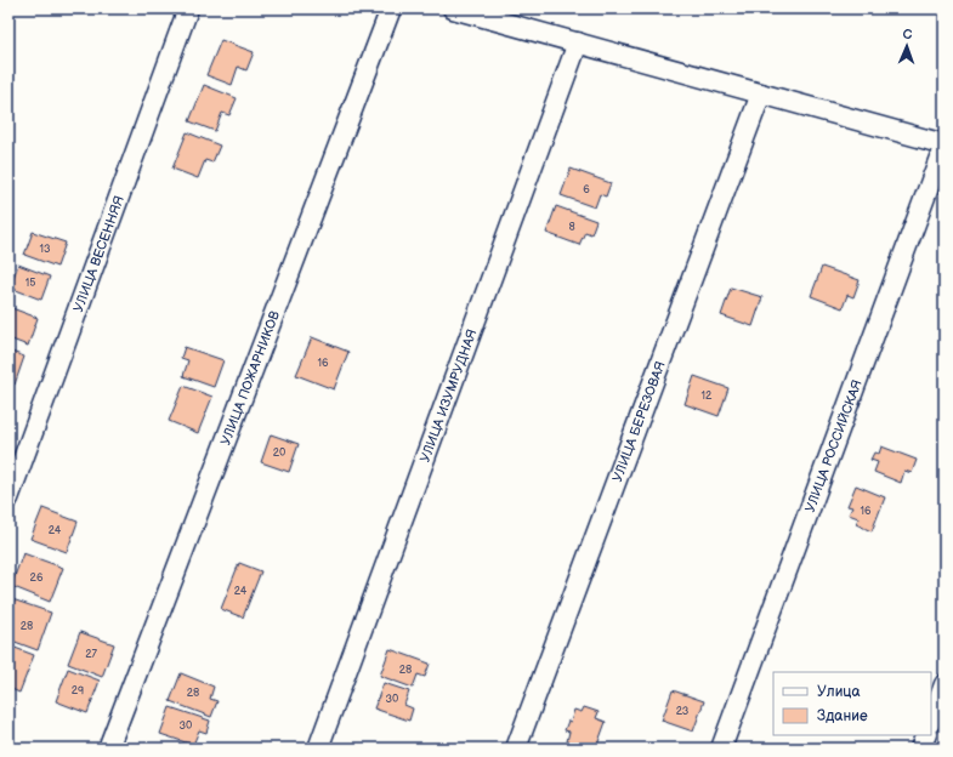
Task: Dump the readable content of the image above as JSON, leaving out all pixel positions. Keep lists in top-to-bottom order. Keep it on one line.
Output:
{"streets":{"street":["УЛИЦА ВЕСЕННЯЯ","УЛИЦА ПОЖАРНИКОВ","УЛИЦА ИЗУМРУДНАЯ","УЛИЦА БЕРЕЗОВАЯ","УЛИЦА РОССИЙСКАЯ"]},"house_numbers":["6","8","13","15","16","12","20","16","24","26","24","28","27","28","29","28","30","23","30"],"legend":["Улица","Здание"],"north":"top"}
